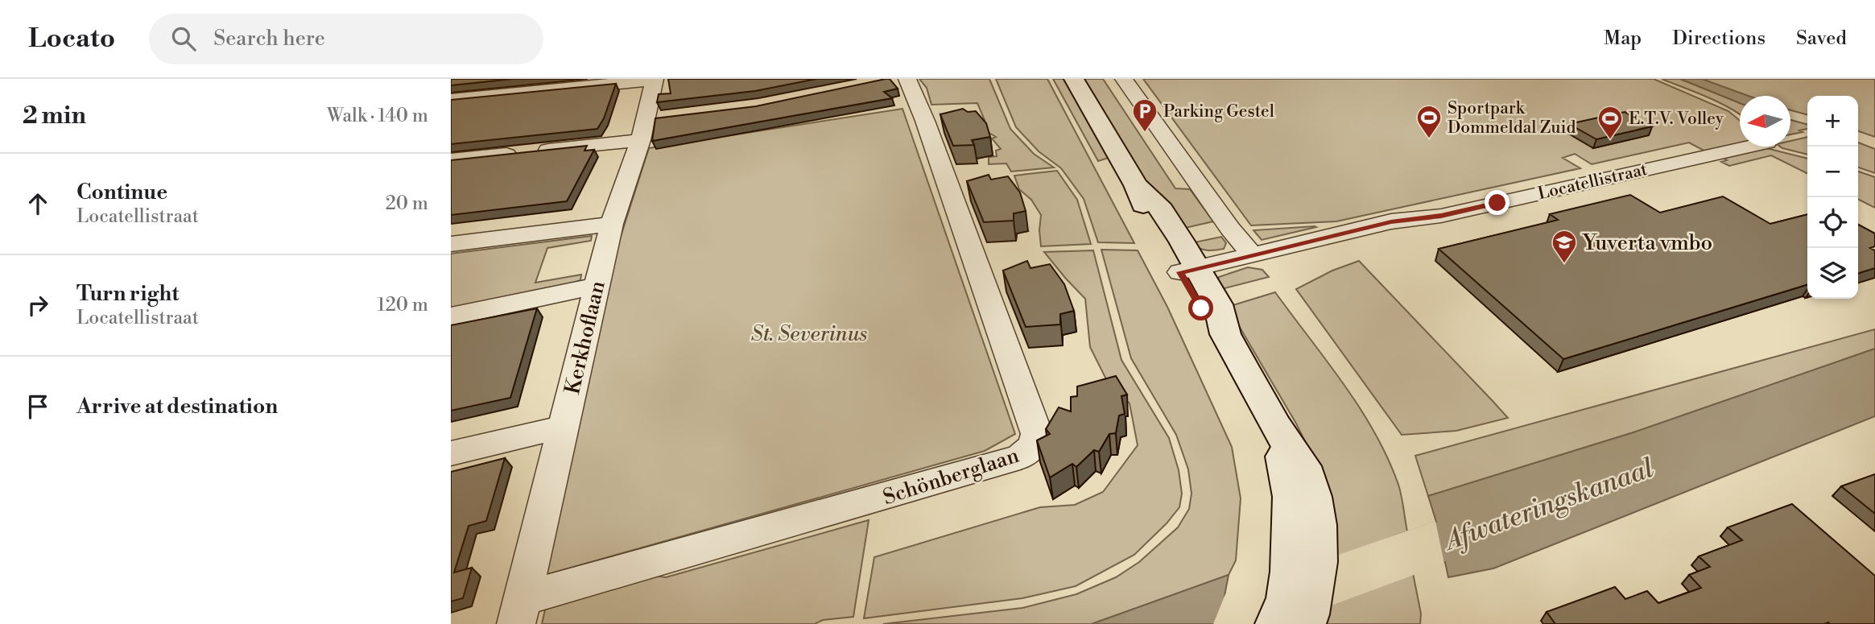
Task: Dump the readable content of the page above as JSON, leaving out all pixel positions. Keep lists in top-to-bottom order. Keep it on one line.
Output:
{"streets":{"street":["Locatellistraat","Kerkhoflaan","Schönberglaan"]},"crossings":[["Kerkhoflaan","Schönberglaan"]],"water":["Afwateringskanaal"],"parks":["St. Severinus"],"places":{"parking":["Parking Gestel"],"sports":["Sportpark Dommeldal Zuid","E.T.V. Volley"],"school or university":["Yuverta vmbo"]},"north":"left","page":{"header":"Locato","search":"Search here","nav":["Map","Directions","Saved"],"heading":["2 min","Walk · 140 m"],"map_buttons":["+","−"],"list":[["Continue","Locatellistraat","20 m"],["Turn right","Locatellistraat","120 m"],"Arrive at destination"]}}
